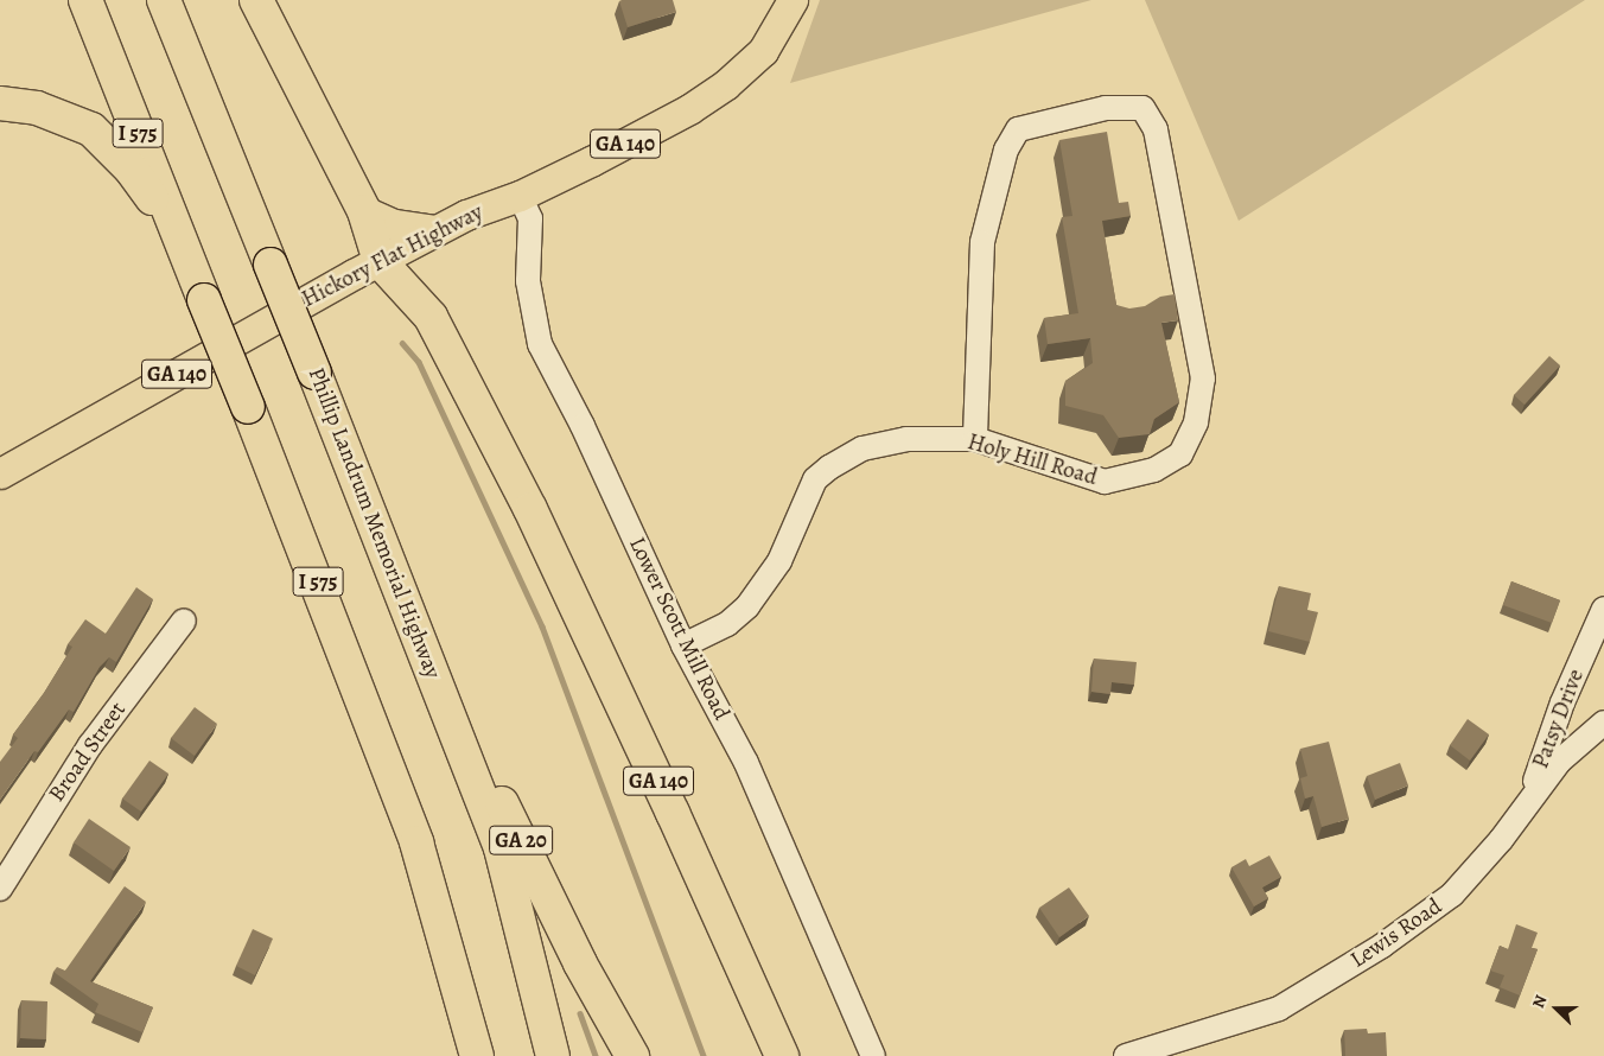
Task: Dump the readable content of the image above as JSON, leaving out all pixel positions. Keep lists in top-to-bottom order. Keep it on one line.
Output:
{"streets":{"highway":["I 575","GA 140","Phillip Landrum Memorial Highway","GA 20"],"main road":["Hickory Flat Highway"],"street":["Holy Hill Road","Lower Scott Mill Road","Patsy Drive","Broad Street","Lewis Road"]},"crossings":[["GA 140","Hickory Flat Highway"],["Hickory Flat Highway","Lower Scott Mill Road"],["Holy Hill Road","Lower Scott Mill Road"],["Phillip Landrum Memorial Highway","GA 20"],["Patsy Drive","Lewis Road"]],"north":"left"}
